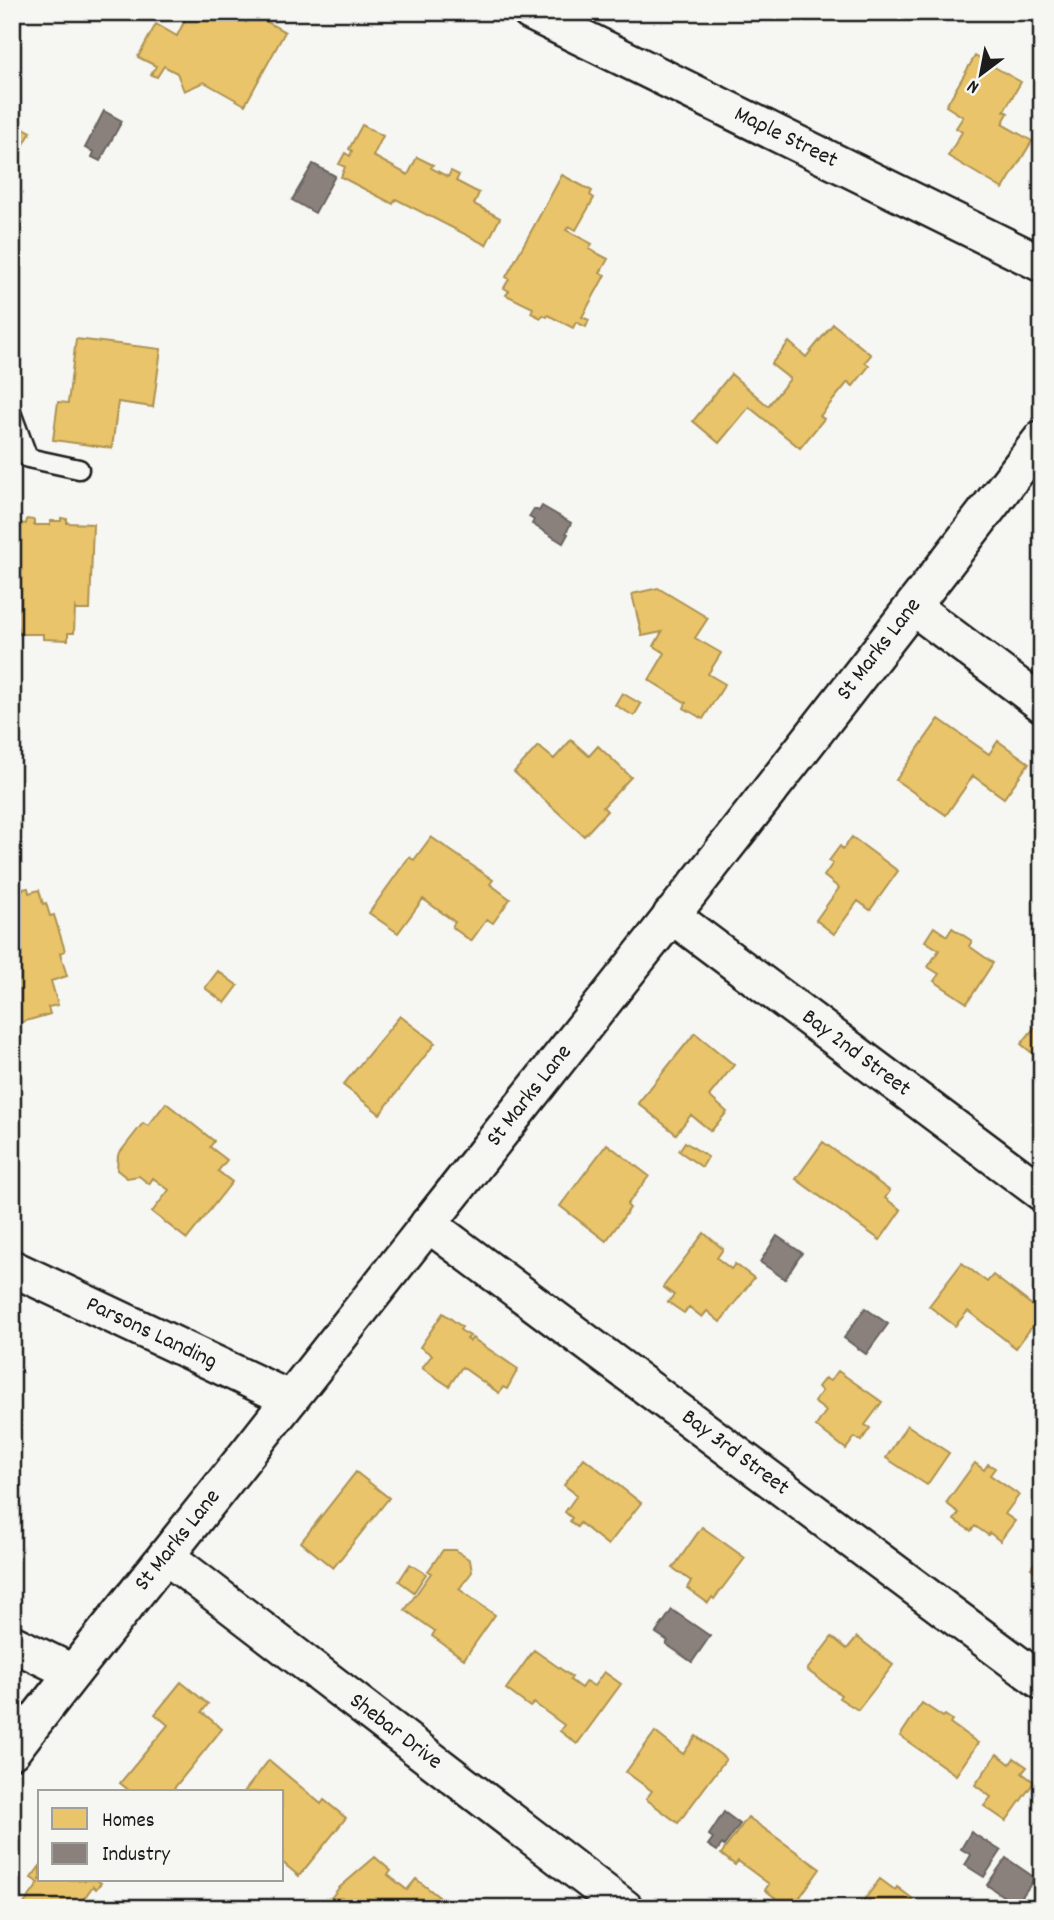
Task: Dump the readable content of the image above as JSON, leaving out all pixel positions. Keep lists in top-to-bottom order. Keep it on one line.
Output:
{"streets":{"street":["Maple Street","St Marks Lane","Bay 2nd Street","Parsons Landing","Bay 3rd Street","Shebar Drive"]},"crossings":[["St Marks Lane","Bay 2nd Street"],["St Marks Lane","Parsons Landing"],["St Marks Lane","Bay 3rd Street"],["St Marks Lane","Shebar Drive"]],"legend":["Homes","Industry"],"north":"bottom left"}
